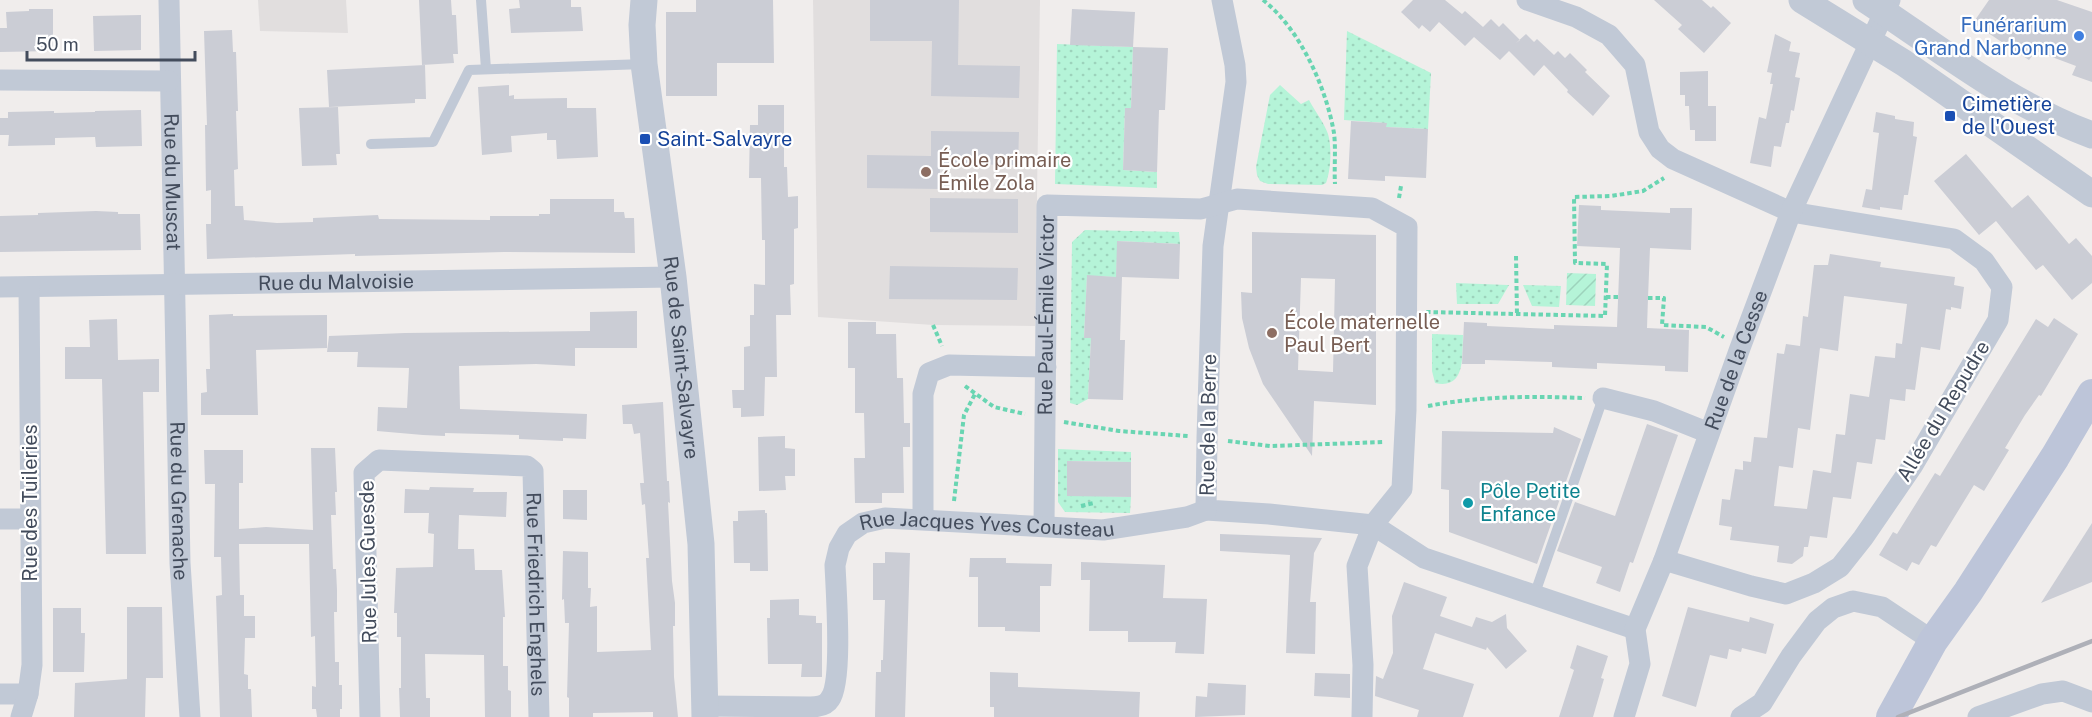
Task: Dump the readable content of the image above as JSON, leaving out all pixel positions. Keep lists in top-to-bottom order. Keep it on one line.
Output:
{"streets":{"street":["Rue du Muscat","Rue du Malvoisie","Rue Paul-Émile Victor","Rue de Saint-Salvayre","Rue de la Cesse","Allée du Repudre","Rue de la Berre","Rue du Grenache","Rue des Tuileries","Rue Jacques Yves Cousteau","Rue Jules Guesde","Rue Friedrich Enghels"]},"crossings":[["Rue du Muscat","Rue du Malvoisie"],["Rue du Muscat","Rue du Grenache"],["Rue du Malvoisie","Rue de Saint-Salvayre"],["Rue du Malvoisie","Rue du Grenache"],["Rue du Malvoisie","Rue des Tuileries"],["Rue Paul-Émile Victor","Rue de la Berre"],["Rue Paul-Émile Victor","Rue Jacques Yves Cousteau"],["Rue de Saint-Salvayre","Rue Jacques Yves Cousteau"],["Rue de la Cesse","Allée du Repudre"],["Rue de la Cesse","Rue de la Berre"],["Rue de la Berre","Rue Jacques Yves Cousteau"],["Rue Jules Guesde","Rue Friedrich Enghels"]],"places":{"other":["Funérarium Grand Narbonne","École primaire Émile Zola","École maternelle Paul Bert","Pôle Petite Enfance"],"transit":["Cimetière de l'Ouest","Saint-Salvayre"]},"scale_bar":"50 m"}
